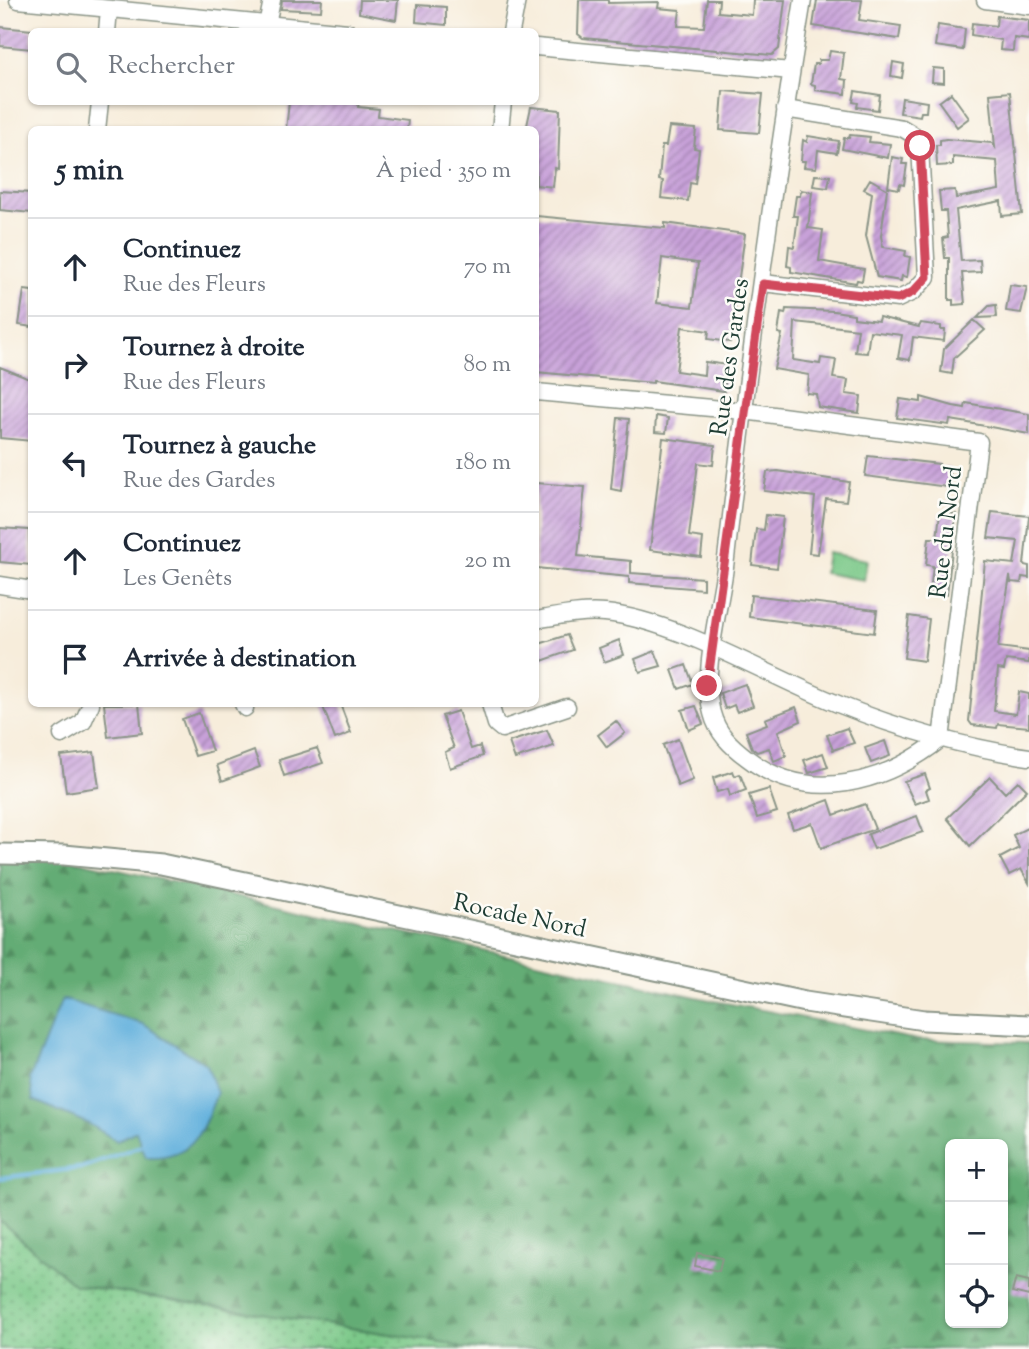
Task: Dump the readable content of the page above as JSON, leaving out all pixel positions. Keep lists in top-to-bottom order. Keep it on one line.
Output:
{"streets":{"main road":["Rocade Nord"],"street":["Rue des Gardes","Rue du Nord"]},"crossings":[["Rue des Gardes","Rue du Nord"]],"page":{"search":"Rechercher","heading":["5 min","À pied · 350 m"],"list":[["Continuez","Rue des Fleurs","70 m"],["Tournez à droite","Rue des Fleurs","80 m"],["Tournez à gauche","Rue des Gardes","180 m"],["Continuez","Les Genêts","20 m"],"Arrivée à destination"],"map_buttons":["+","−"]}}
